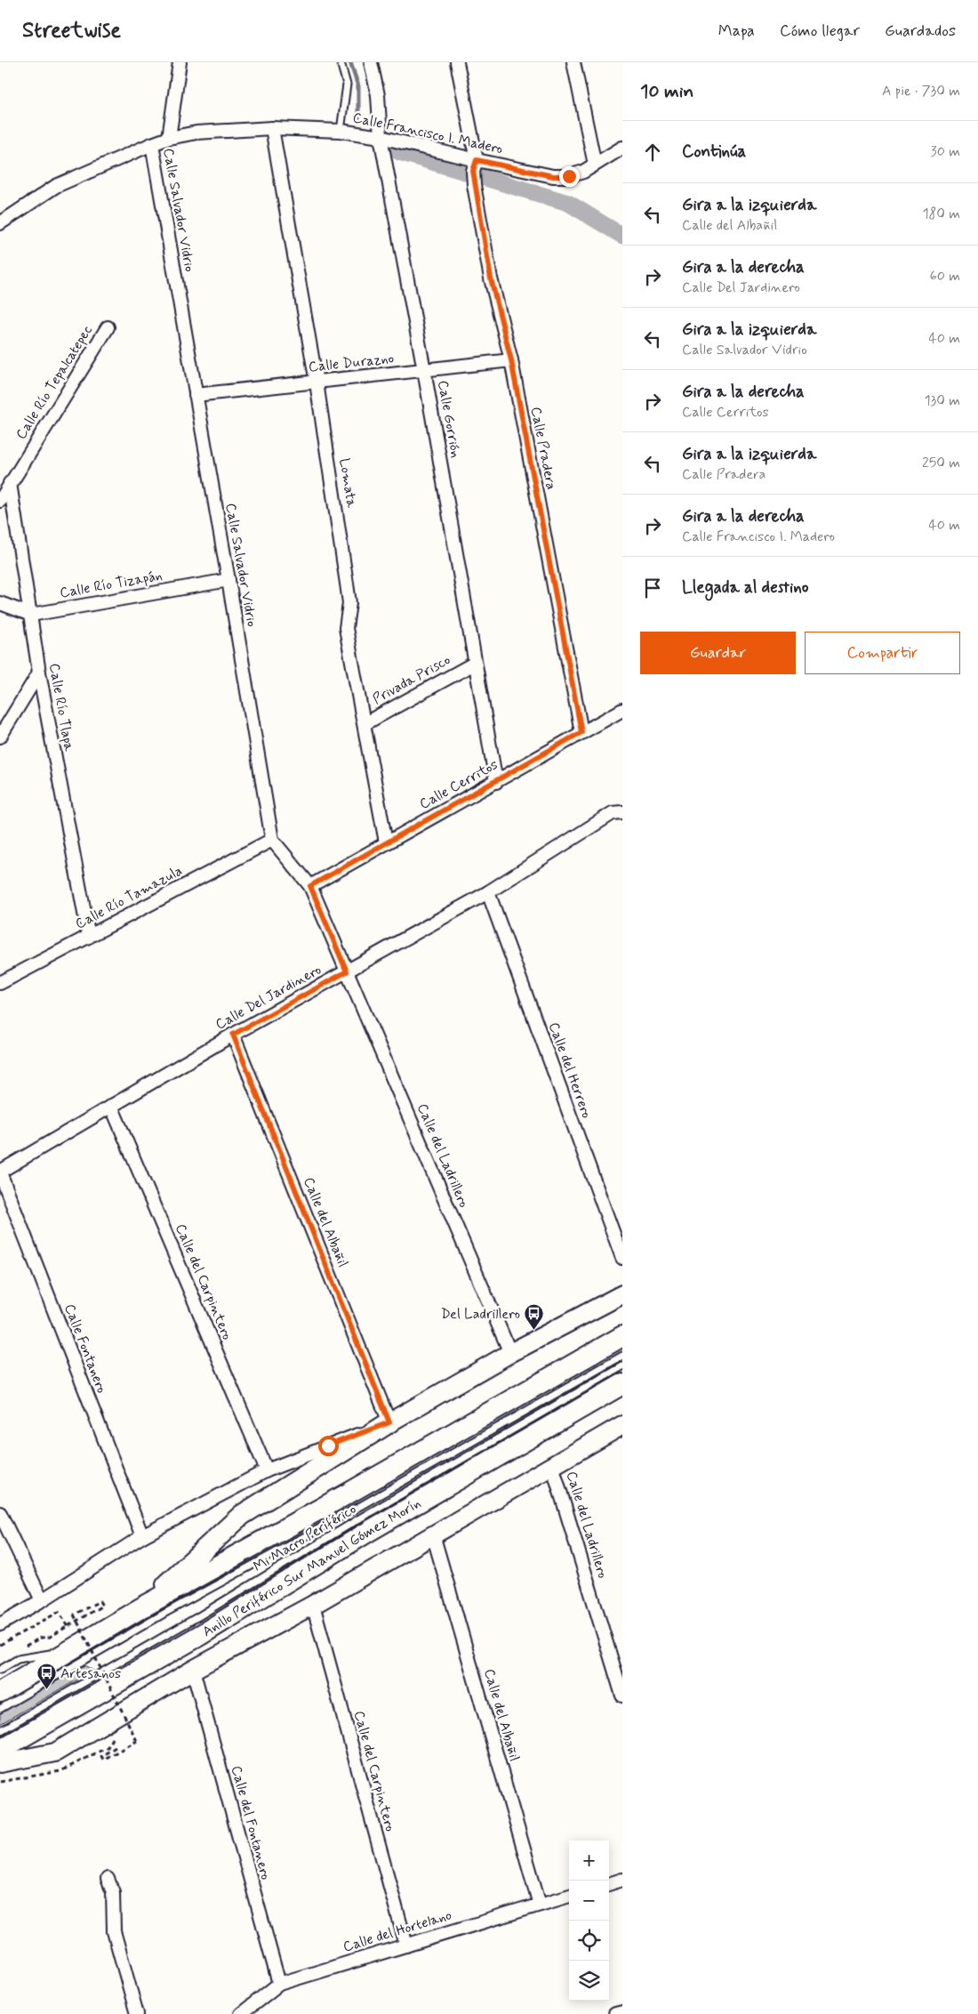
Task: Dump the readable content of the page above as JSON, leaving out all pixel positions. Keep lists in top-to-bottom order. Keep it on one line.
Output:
{"streets":{"highway":["Anillo Periférico Sur Manuel Gómez Morín"],"street":["Calle Francisco I. Madero","Calle Salvador Vidrio","Calle Durazno","Calle Río Tepalcatepec","Calle Gorrión","Calle Pradera","Lomata","Calle Río Tizapán","Privada Prisco","Calle Río Tlapa","Calle Cerritos","Calle Río Tamazula","Calle Del Jardinero","Calle del Herrero","Calle del Ladrillero","Calle del Albañil","Calle del Carpintero","Calle Fontanero","Calle del Fontanero","Calle del Hortelano"],"lane":["Mi Macro Periférico"]},"crossings":[["Calle Francisco I. Madero","Calle Salvador Vidrio"],["Calle Francisco I. Madero","Calle Gorrión"],["Calle Francisco I. Madero","Calle Pradera"],["Calle Francisco I. Madero","Lomata"],["Calle Salvador Vidrio","Calle Durazno"],["Calle Salvador Vidrio","Calle Río Tizapán"],["Calle Salvador Vidrio","Calle Río Tamazula"],["Calle Durazno","Calle Gorrión"],["Calle Durazno","Calle Pradera"],["Calle Durazno","Lomata"],["Calle Río Tepalcatepec","Calle Río Tlapa"],["Calle Gorrión","Privada Prisco"],["Calle Gorrión","Calle Cerritos"],["Calle Pradera","Calle Cerritos"],["Lomata","Privada Prisco"],["Lomata","Calle Cerritos"],["Calle Río Tizapán","Calle Río Tlapa"],["Calle Río Tlapa","Calle Río Tamazula"],["Calle Del Jardinero","Calle del Herrero"],["Calle Del Jardinero","Calle del Ladrillero"],["Calle Del Jardinero","Calle del Albañil"],["Calle Del Jardinero","Calle del Carpintero"],["Calle Del Jardinero","Calle Fontanero"],["Calle del Albañil","Calle del Hortelano"],["Calle del Carpintero","Calle del Hortelano"],["Calle del Fontanero","Calle del Hortelano"]],"places":{"bus stop":["Del Ladrillero","Artesanos"]},"page":{"header":"Streetwise","nav":["Mapa","Cómo llegar","Guardados"],"heading":["10 min","A pie · 730 m"],"list":[["Continúa","30 m"],["Gira a la izquierda","Calle del Albañil","180 m"],["Gira a la derecha","Calle Del Jardinero","60 m"],["Gira a la izquierda","Calle Salvador Vidrio","40 m"],["Gira a la derecha","Calle Cerritos","130 m"],["Gira a la izquierda","Calle Pradera","250 m"],["Gira a la derecha","Calle Francisco I. Madero","40 m"],"Llegada al destino"],"buttons":["Guardar","Compartir"],"map_buttons":["+","−"]}}
